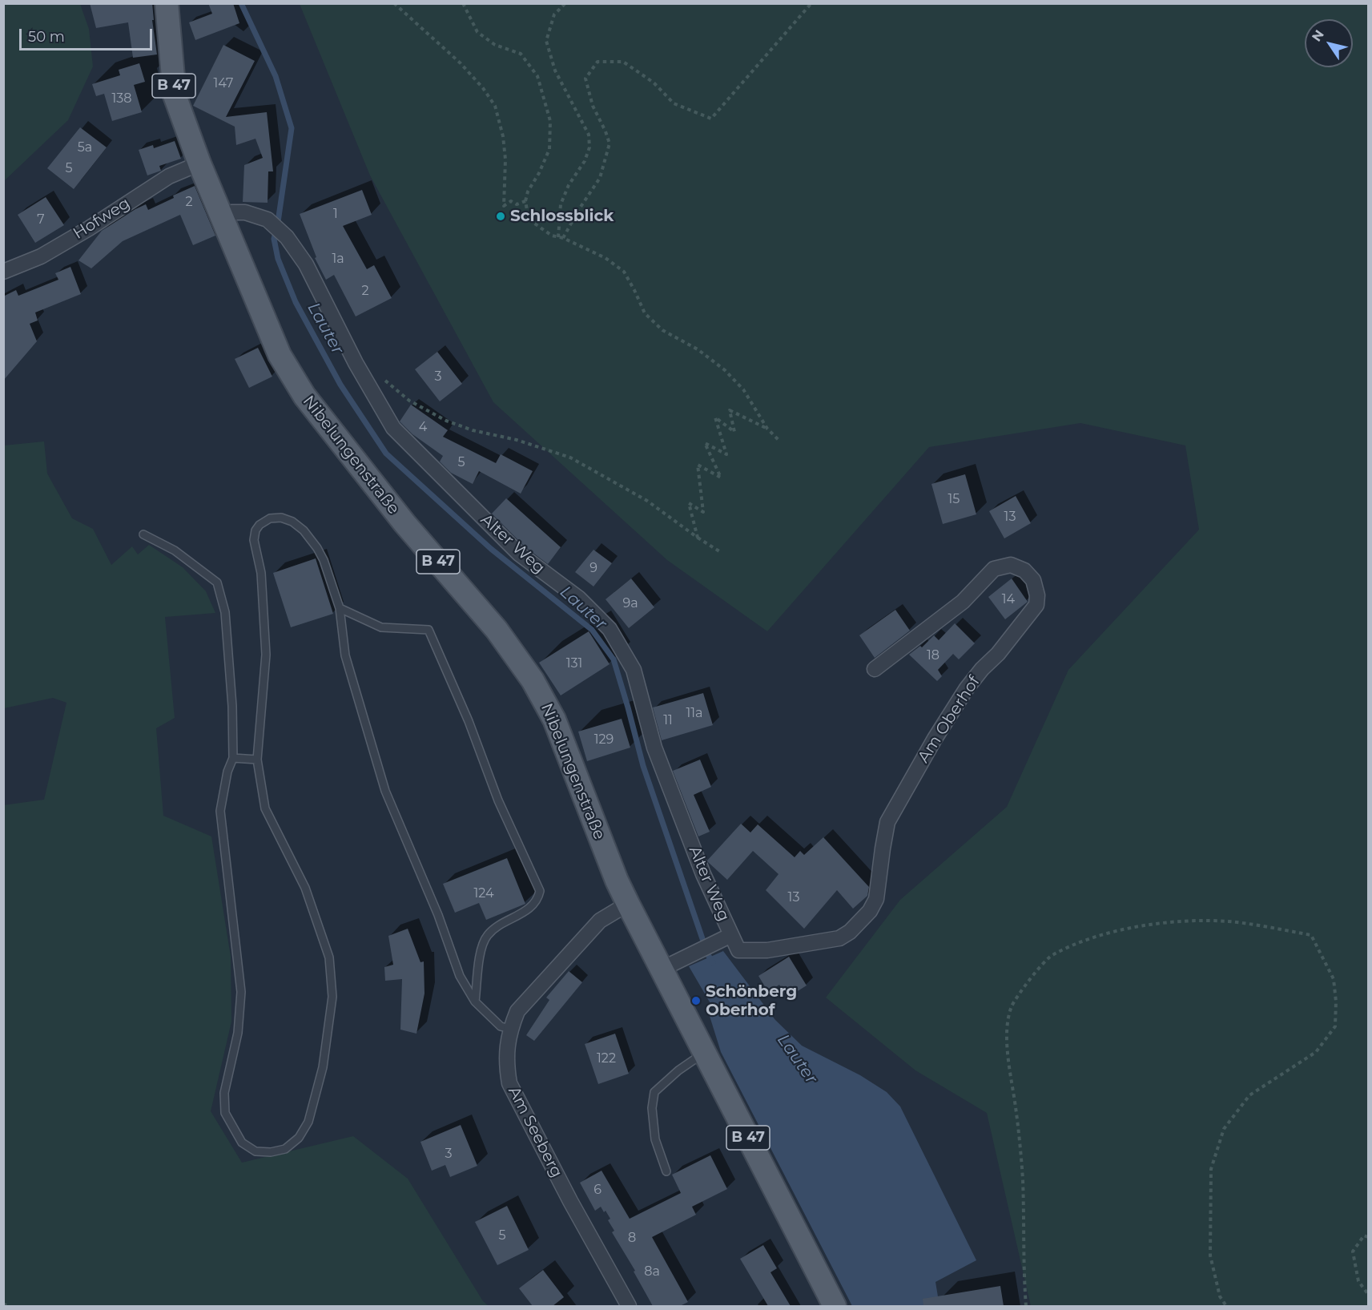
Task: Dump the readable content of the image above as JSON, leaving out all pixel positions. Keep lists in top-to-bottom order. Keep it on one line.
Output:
{"streets":{"main road":["B 47","Nibelungenstraße"],"street":["Hofweg","Alter Weg","Am Oberhof","Am Seeberg"]},"crossings":[["Hofweg","Nibelungenstraße"],["Nibelungenstraße","Alter Weg"],["Nibelungenstraße","Am Seeberg"],["Alter Weg","Am Oberhof"]],"water":["Lauter"],"places":["Schlossblick","Schönberg Oberhof"],"house_numbers":["147","138","5a","5","2","1","7","1a","2","3","4","5","15","13","9","14","9a","18","131","11a","11","129","124","13","122","3","6","5","8","8a"],"scale_bar":"50 m","north":"top left"}
